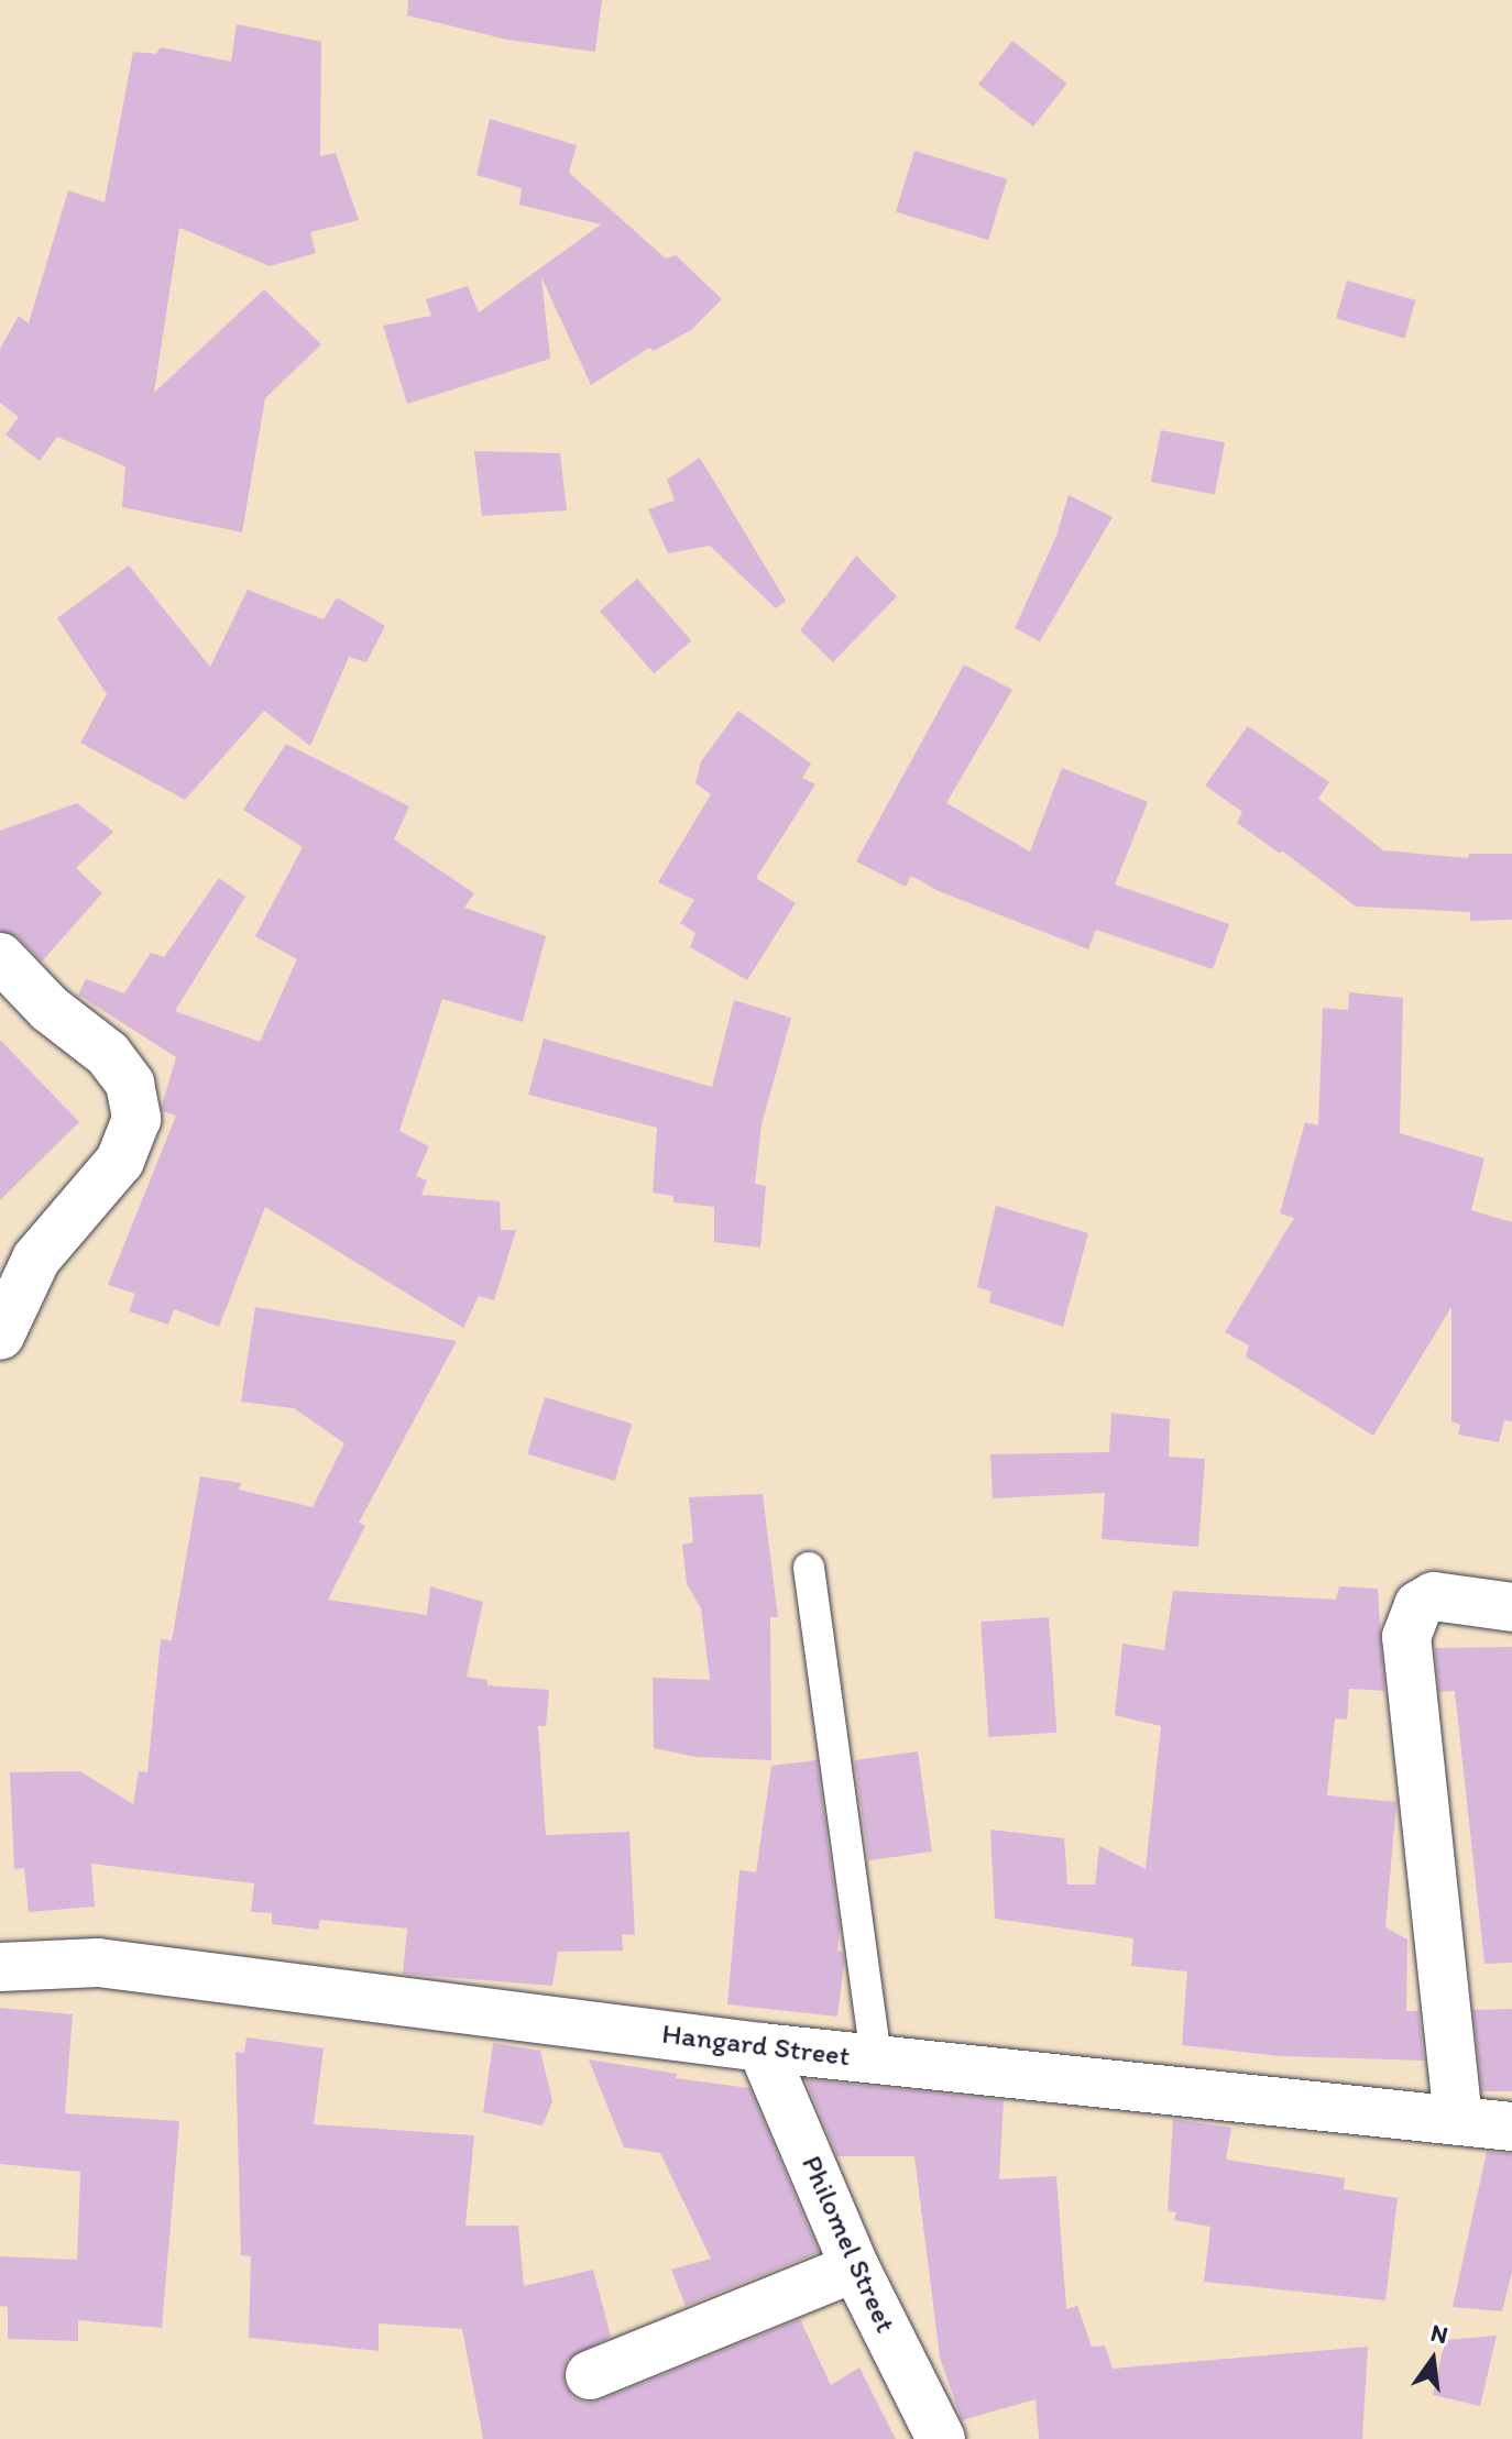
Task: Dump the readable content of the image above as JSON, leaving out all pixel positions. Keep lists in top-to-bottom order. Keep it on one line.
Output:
{"streets":{"street":["Hangard Street","Philomel Street"]},"crossings":[["Hangard Street","Philomel Street"]],"north":"top"}
